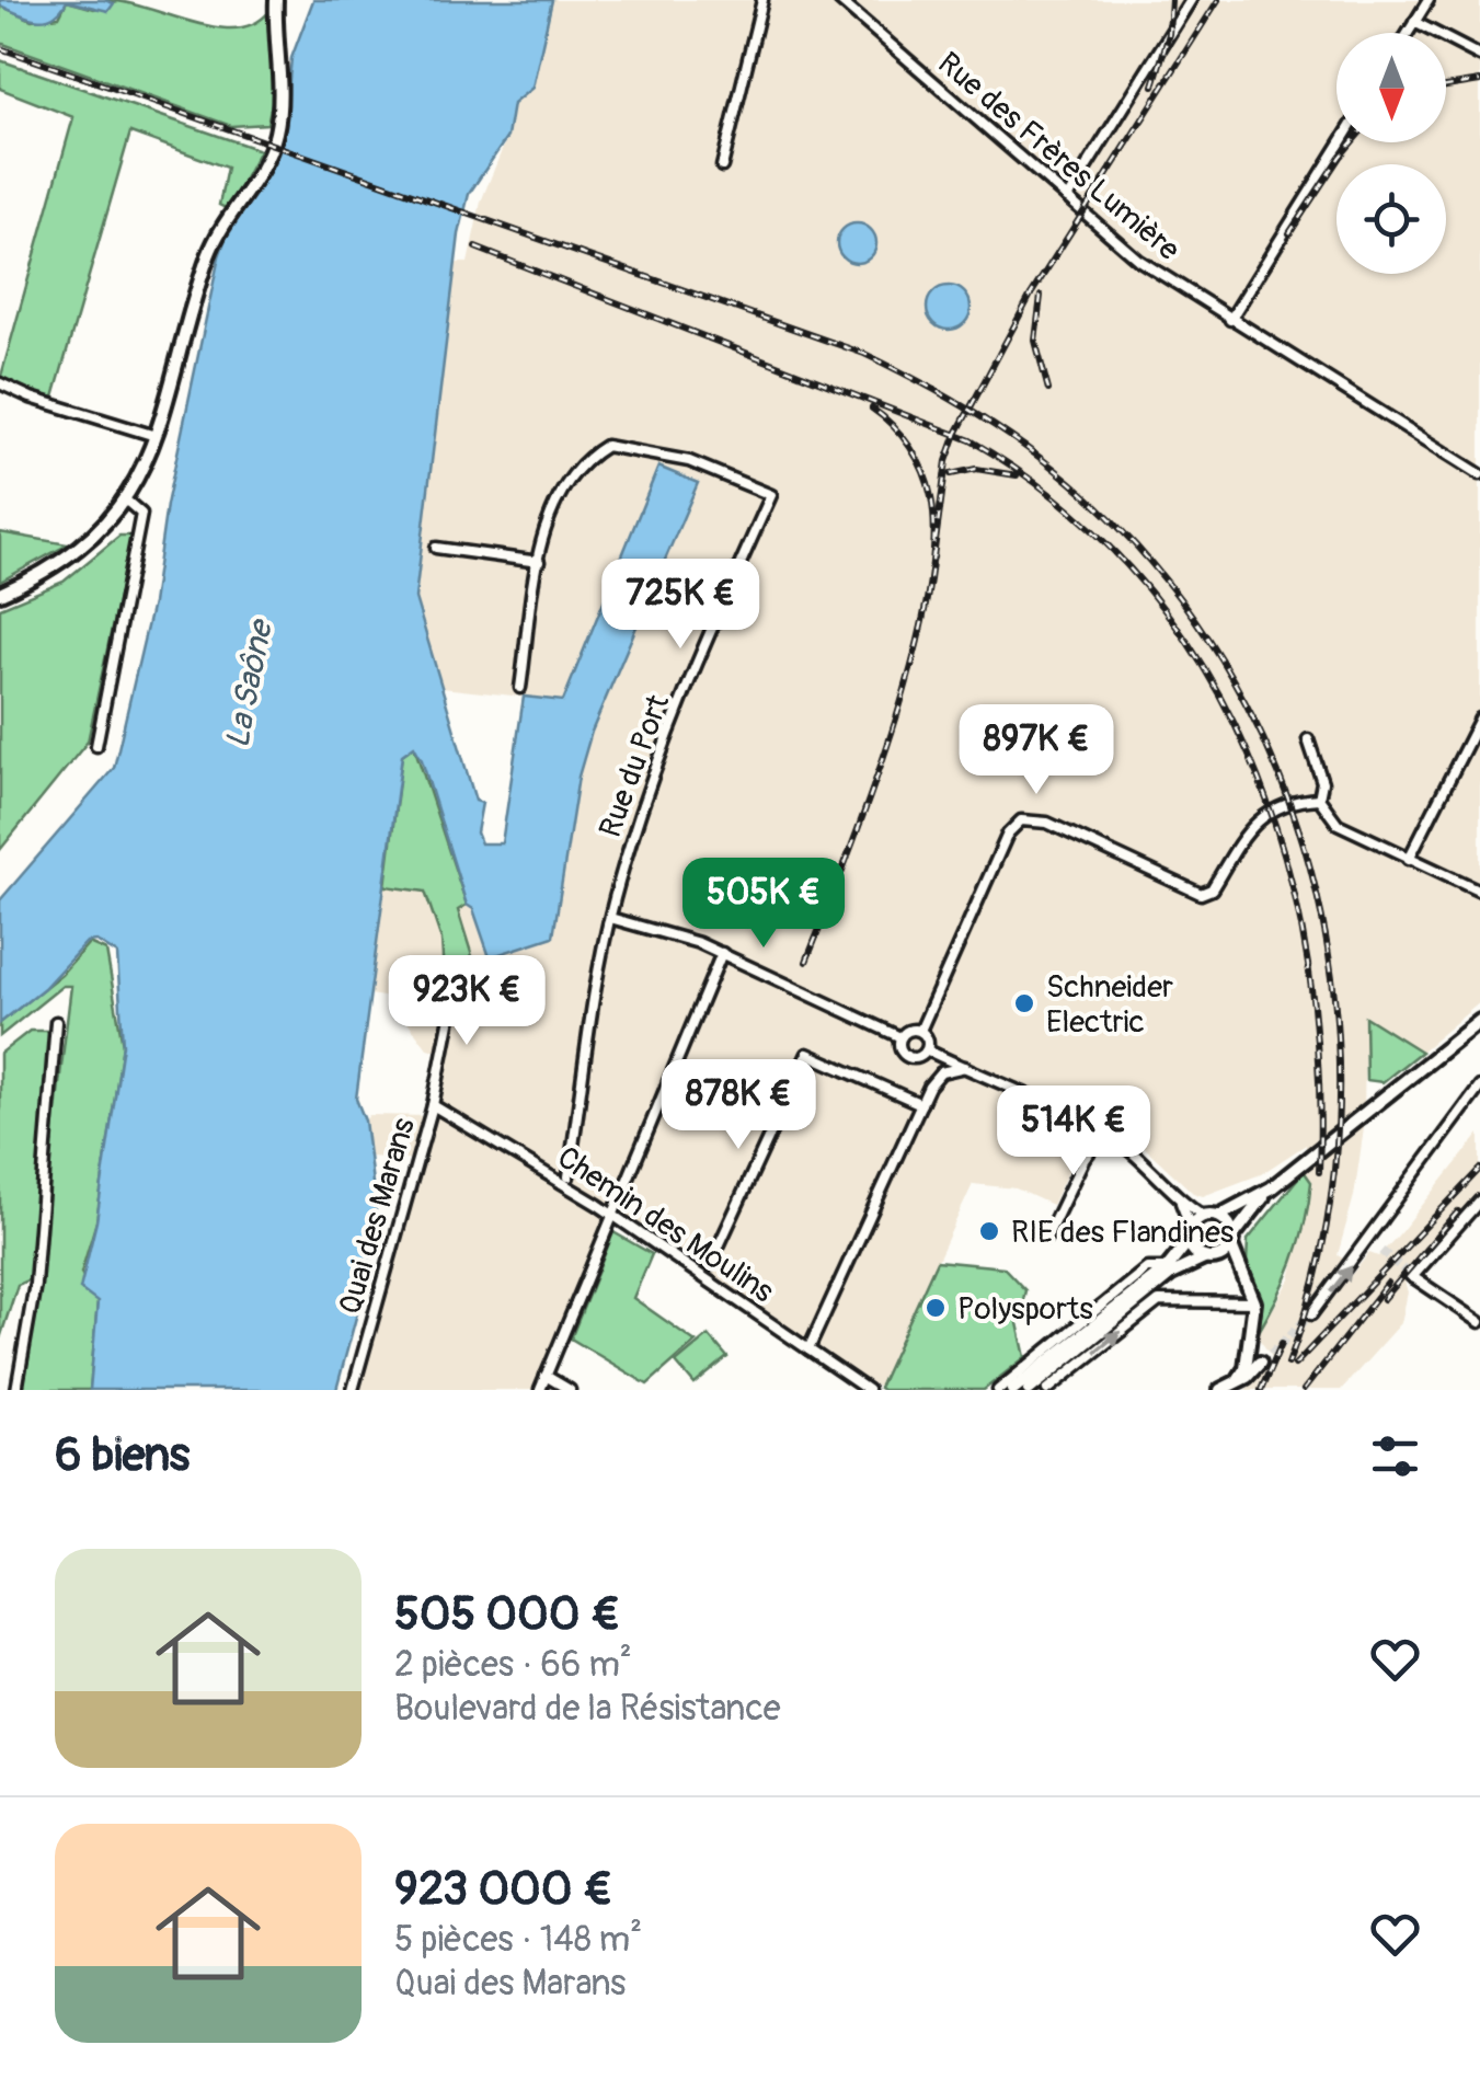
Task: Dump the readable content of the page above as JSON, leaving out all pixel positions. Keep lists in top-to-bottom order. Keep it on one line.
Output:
{"streets":{"street":["Rue des Frères Lumière","Rue du Port","Quai des Marans","Chemin des Moulins"]},"crossings":[["Quai des Marans","Chemin des Moulins"]],"water":["La Saône"],"places":["Schneider Electric","RIE des Flandines","Polysports"],"north":"bottom","page":{"price":["725K €","897K €","505K €","923K €","878K €","514K €"],"heading":"6 biens","list":[{"name":"505 000 €","note":"2 pièces · 66 m² · Boulevard de la Résistance"},{"name":"923 000 €","note":"5 pièces · 148 m² · Quai des Marans"}]}}
